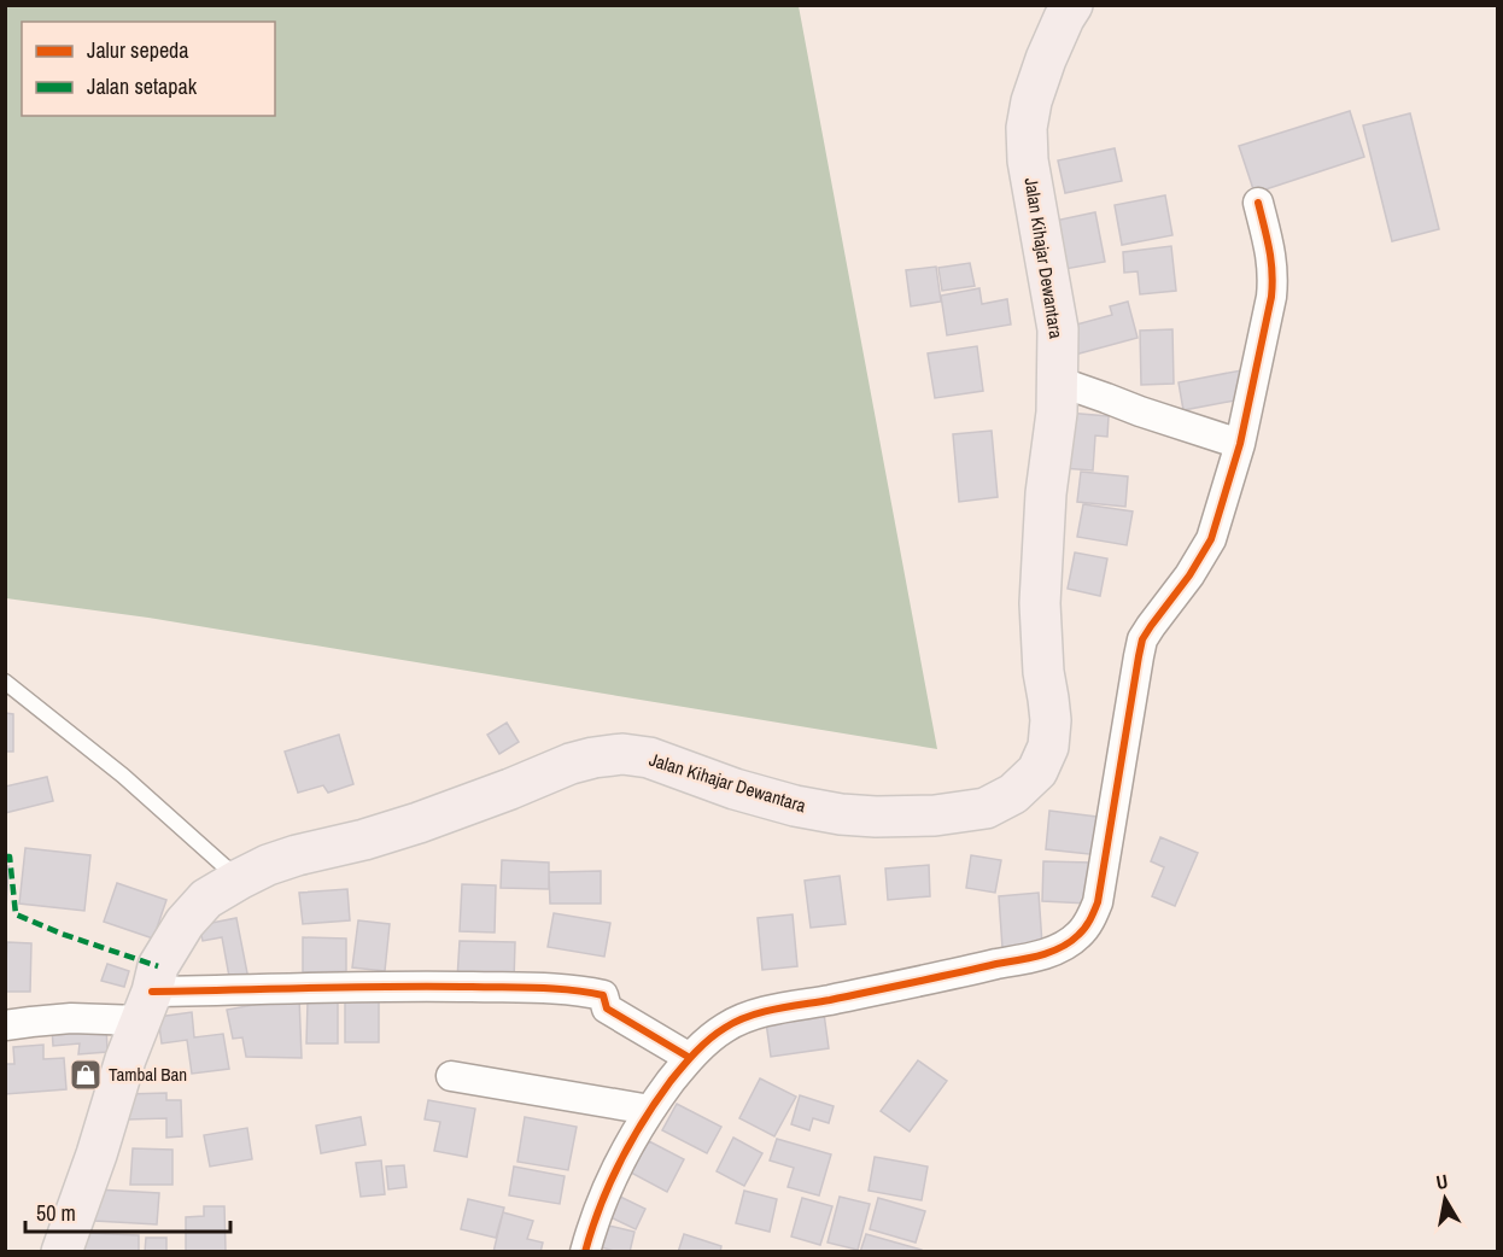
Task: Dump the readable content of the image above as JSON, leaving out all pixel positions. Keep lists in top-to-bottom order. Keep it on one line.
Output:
{"streets":{"main road":["Jalan Kihajar Dewantara"]},"places":{"shop":["Tambal Ban"]},"legend":["Jalur sepeda","Jalan setapak"],"scale_bar":"50 m","north":"top"}
